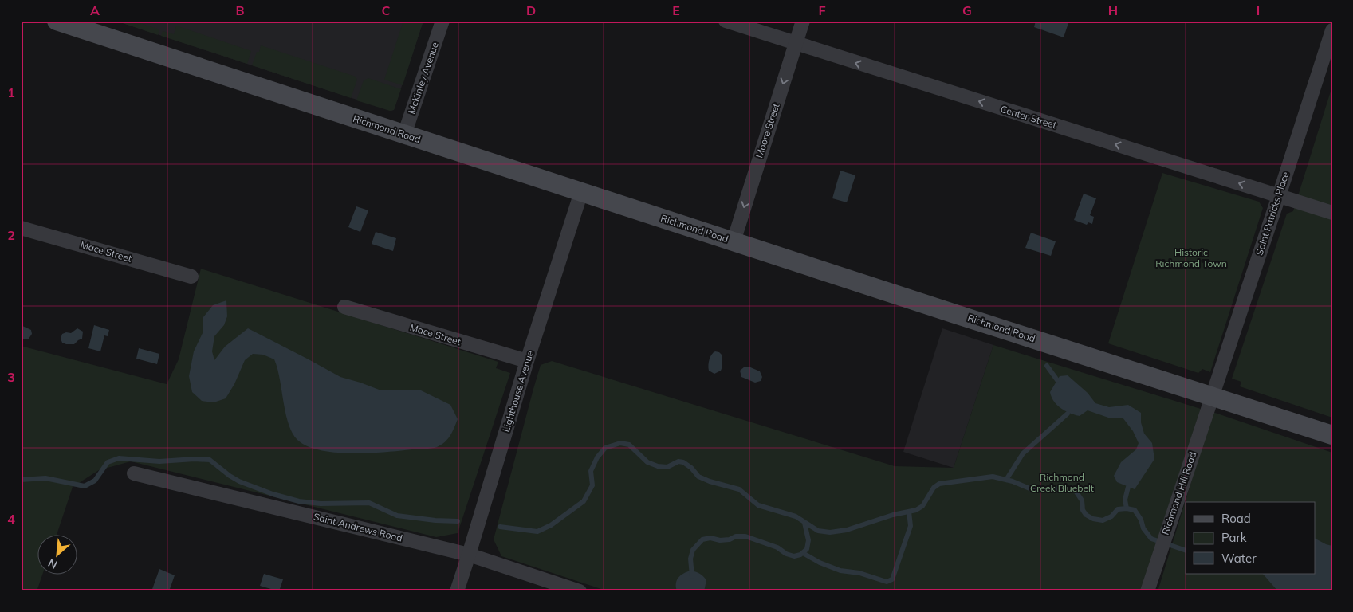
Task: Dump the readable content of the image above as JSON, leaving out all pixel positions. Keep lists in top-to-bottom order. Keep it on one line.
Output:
{"streets":{"street":["McKinley Avenue","Center Street","Richmond Road","Moore Street","Saint Patricks Place","Mace Street","Lighthouse Avenue","Richmond Hill Road","Saint Andrews Road"]},"crossings":[["McKinley Avenue","Richmond Road"],["Center Street","Moore Street"],["Center Street","Saint Patricks Place"],["Richmond Road","Moore Street"],["Richmond Road","Saint Patricks Place"],["Richmond Road","Lighthouse Avenue"],["Richmond Road","Richmond Hill Road"],["Saint Patricks Place","Richmond Hill Road"],["Mace Street","Lighthouse Avenue"],["Lighthouse Avenue","Saint Andrews Road"]],"one_way":["Center Street","Moore Street"],"parks":["Historic Richmond Town","Richmond Creek Bluebelt"],"legend":["Road","Park","Water"],"north":"bottom left","grid":{"columns":["A","B","C","D","E","F","G","H","I"],"rows":["1","2","3","4"]}}
